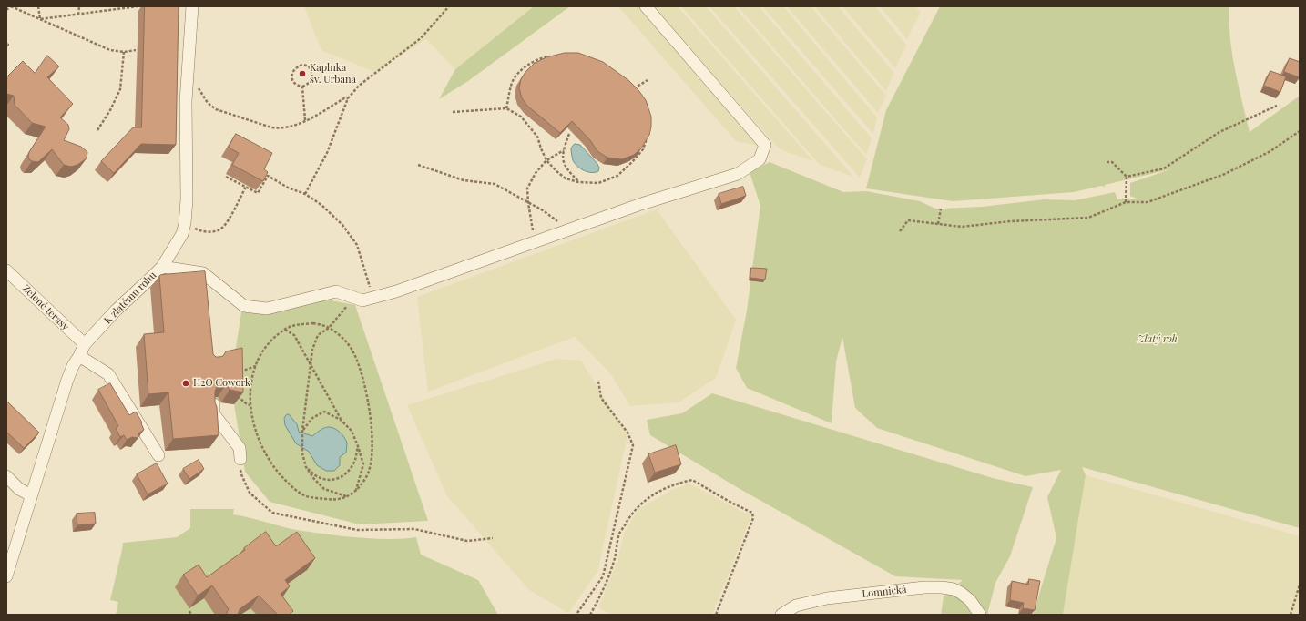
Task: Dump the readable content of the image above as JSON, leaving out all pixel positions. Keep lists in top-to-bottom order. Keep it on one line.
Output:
{"streets":{"street":["K zlatému rohu","Zelené terasy","Lomnická"]},"crossings":[["K zlatému rohu","Zelené terasy"]],"parks":["Zlatý roh"],"places":["Kaplnka sv. Urbana","H2O Cowork"]}
